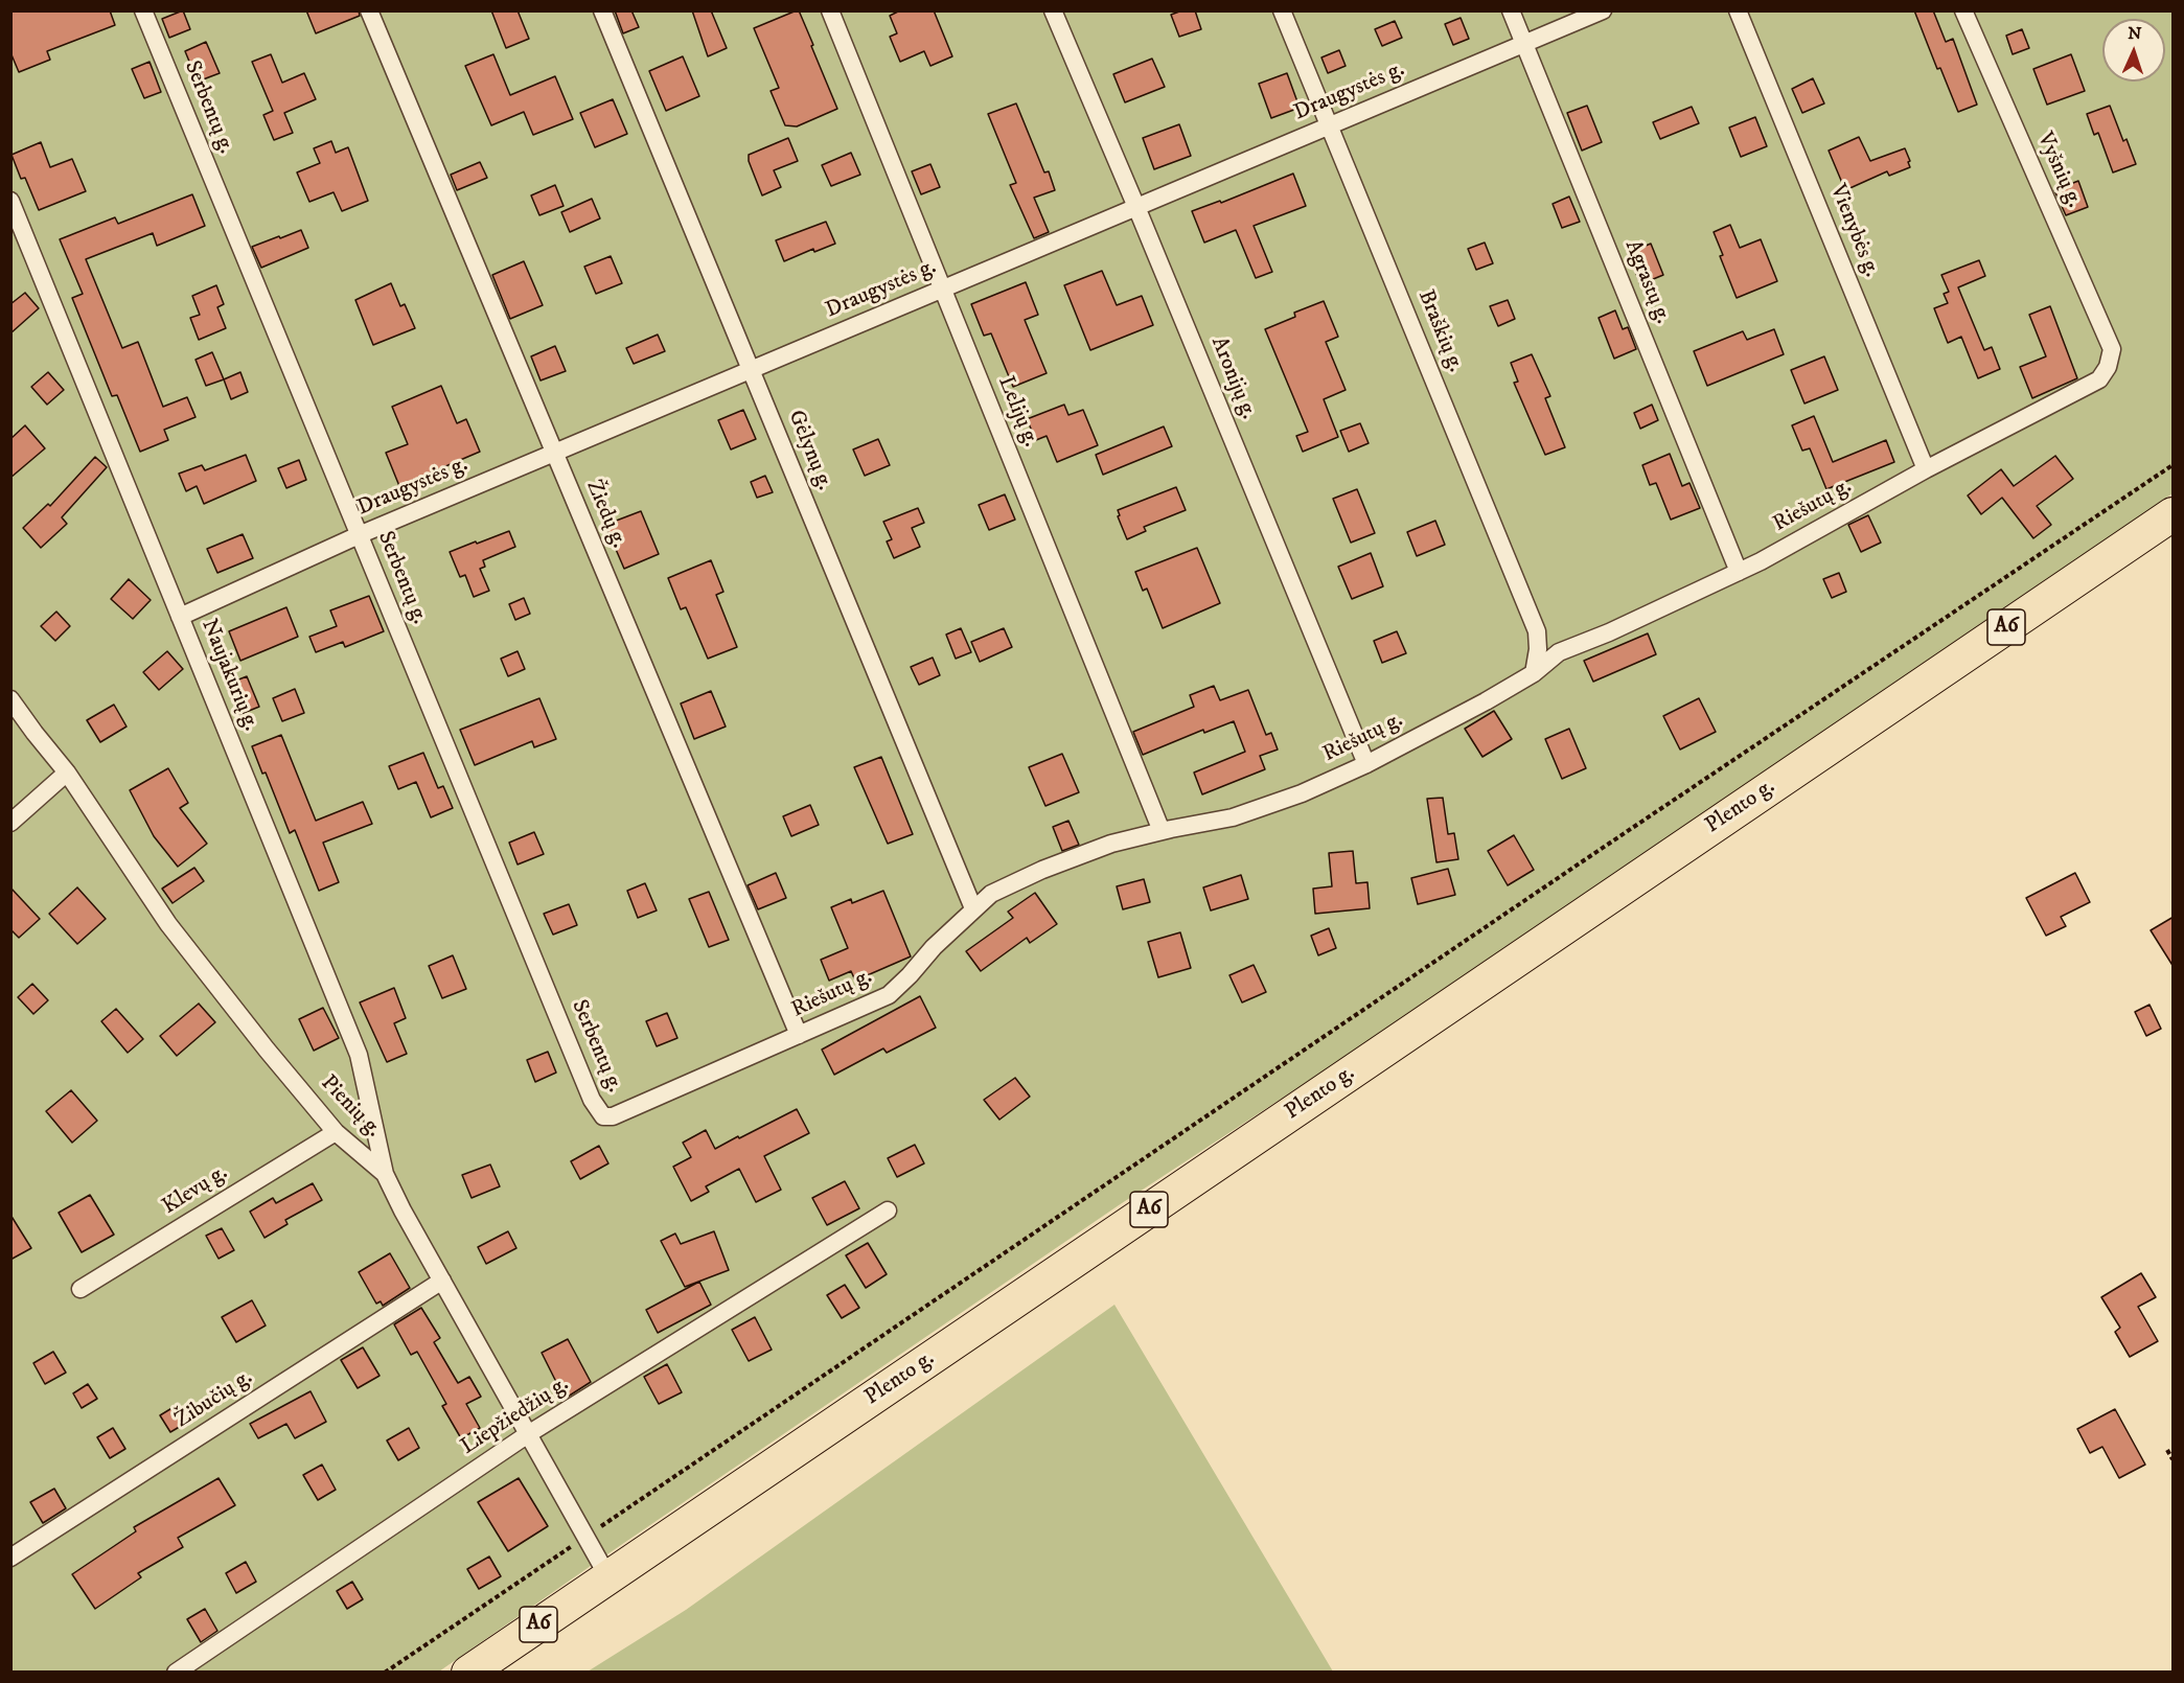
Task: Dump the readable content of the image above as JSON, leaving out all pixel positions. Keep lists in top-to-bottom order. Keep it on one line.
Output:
{"streets":{"highway":["A6","Plento g."],"street":["Draugystės g.","Serbentų g.","Vyšnių g.","Vienybės g.","Agrastų g.","Braškių g.","Aronijų g.","Lelijų g.","Gėlynų g.","Riešutų g.","Žiedų g.","Naujakurių g.","Pienių g.","Klevų g.","Žibučių g.","Liepžiedžių g."]},"crossings":[["Draugystės g.","Serbentų g."],["Draugystės g.","Agrastų g."],["Draugystės g.","Braškių g."],["Draugystės g.","Aronijų g."],["Draugystės g.","Lelijų g."],["Draugystės g.","Gėlynų g."],["Draugystės g.","Žiedų g."],["Draugystės g.","Naujakurių g."],["Serbentų g.","Riešutų g."],["Vyšnių g.","Riešutų g."],["Vienybės g.","Riešutų g."],["Agrastų g.","Riešutų g."],["Braškių g.","Riešutų g."],["Aronijų g.","Riešutų g."],["Lelijų g.","Riešutų g."],["Gėlynų g.","Riešutų g."],["Riešutų g.","Žiedų g."],["Naujakurių g.","Pienių g."],["Plento g.","Pienių g."],["Pienių g.","Klevų g."],["Pienių g.","Žibučių g."],["Pienių g.","Liepžiedžių g."]],"north":"top"}
